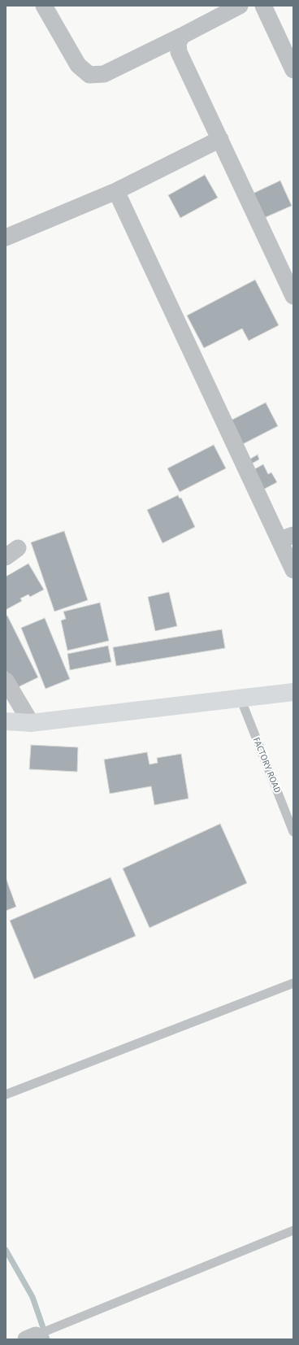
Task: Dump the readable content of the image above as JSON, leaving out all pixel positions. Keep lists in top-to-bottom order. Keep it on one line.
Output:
{"streets":{"lane":["FACTORY ROAD"]}}
